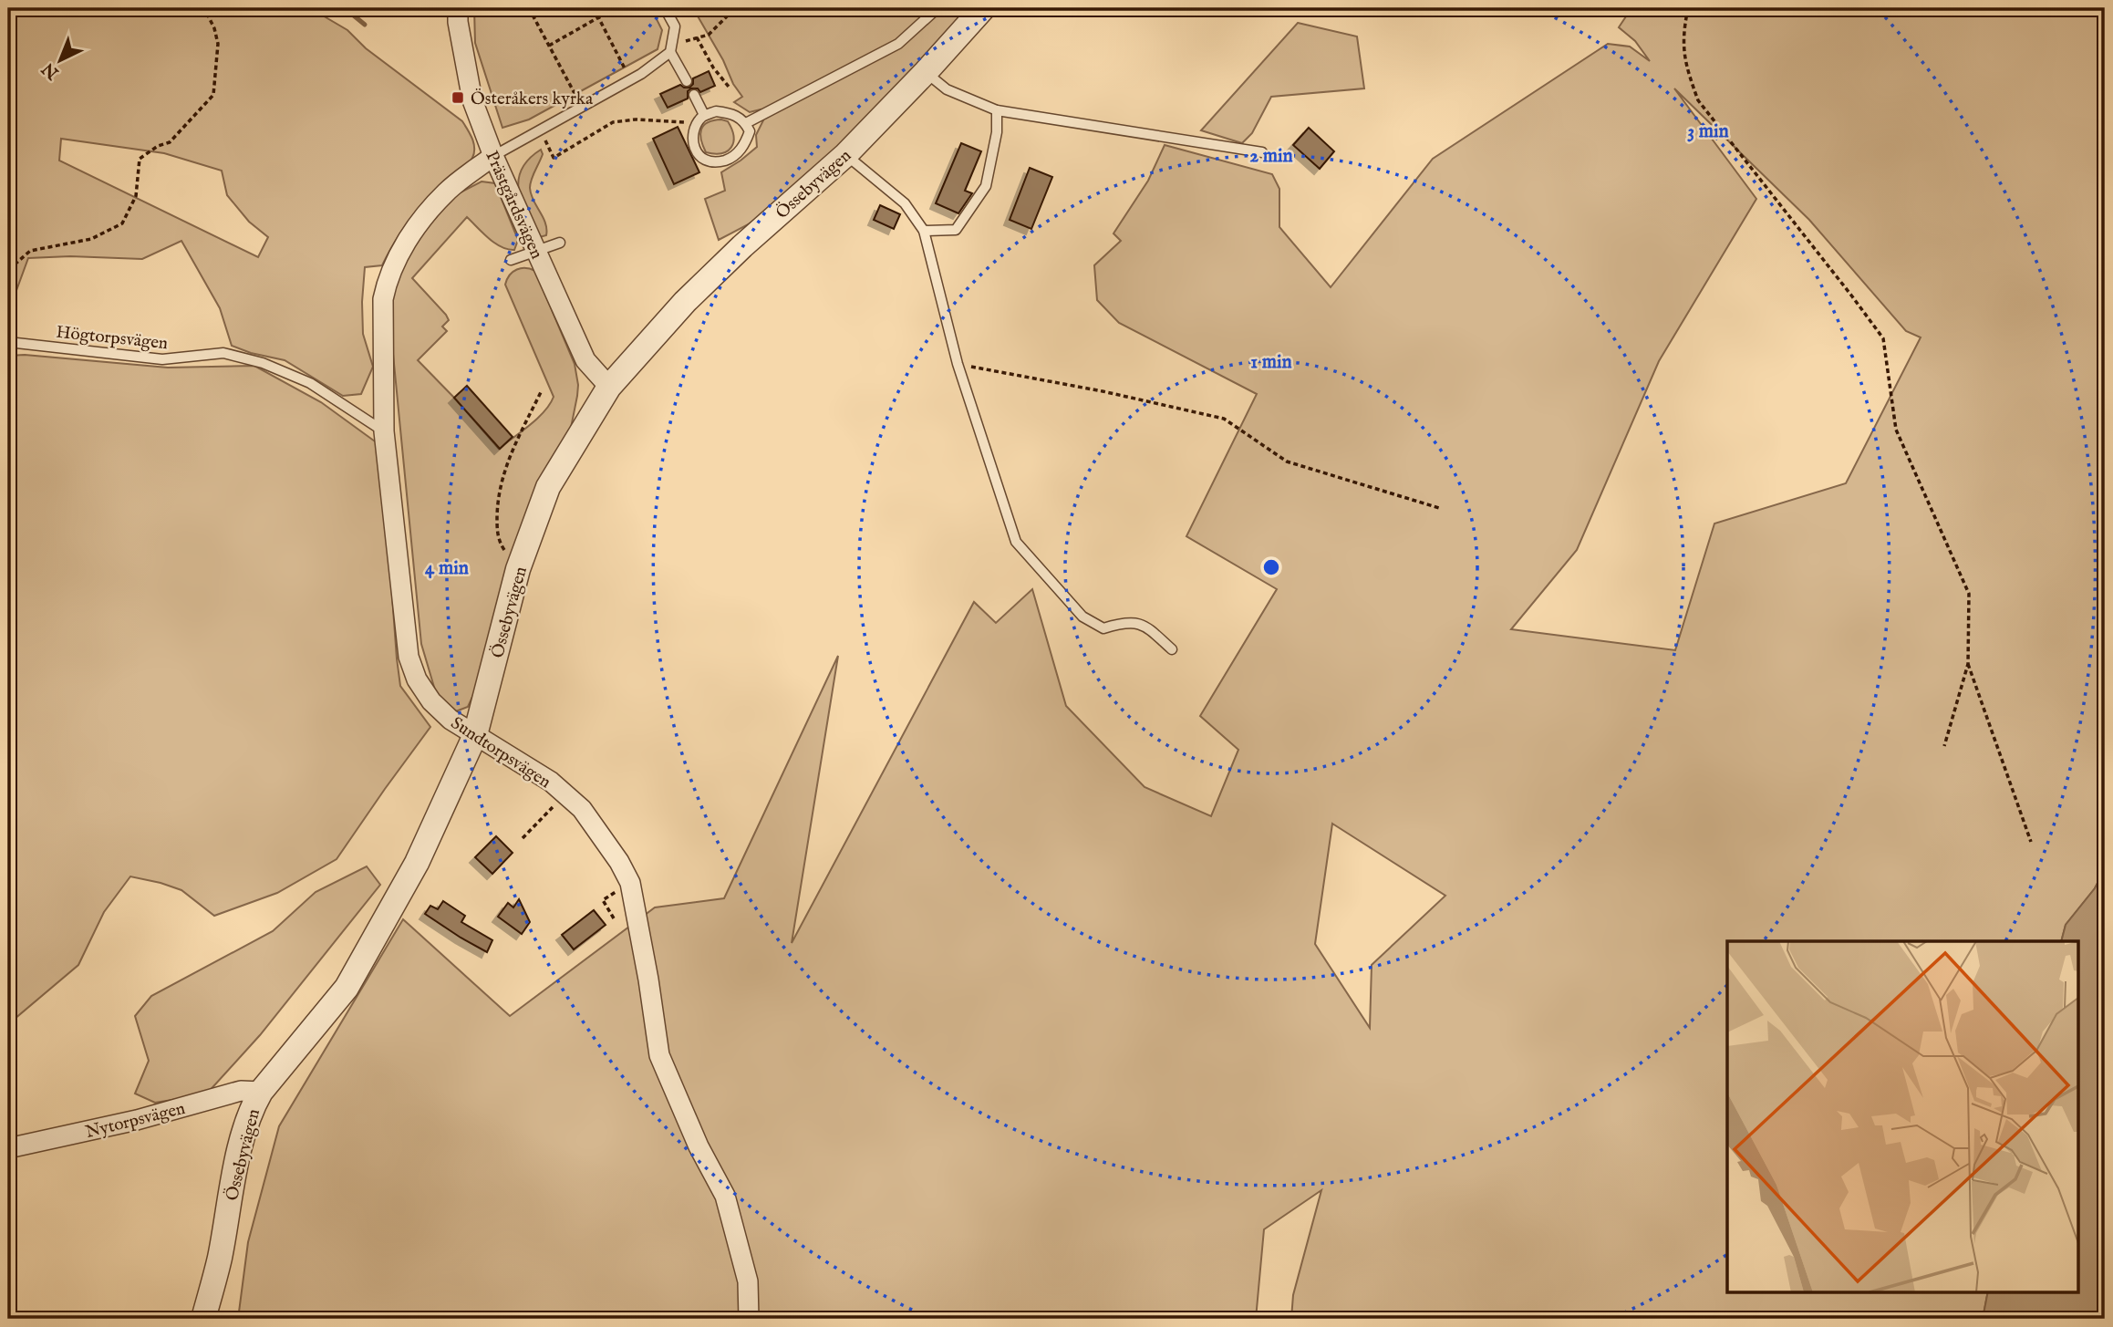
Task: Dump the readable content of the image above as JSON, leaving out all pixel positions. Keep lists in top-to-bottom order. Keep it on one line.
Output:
{"streets":{"street":["Össebyvägen","Prästgårdsvägen","Sundtorpsvägen","Nytorpsvägen"],"lane":["Högtorpsvägen"]},"crossings":[["Össebyvägen","Prästgårdsvägen"],["Össebyvägen","Sundtorpsvägen"],["Össebyvägen","Nytorpsvägen"],["Prästgårdsvägen","Sundtorpsvägen"],["Högtorpsvägen","Sundtorpsvägen"]],"places":{"transit":["Österåkers kyrka"]},"north":"bottom left","rings":["3 min","2 min","1 min","4 min"]}
